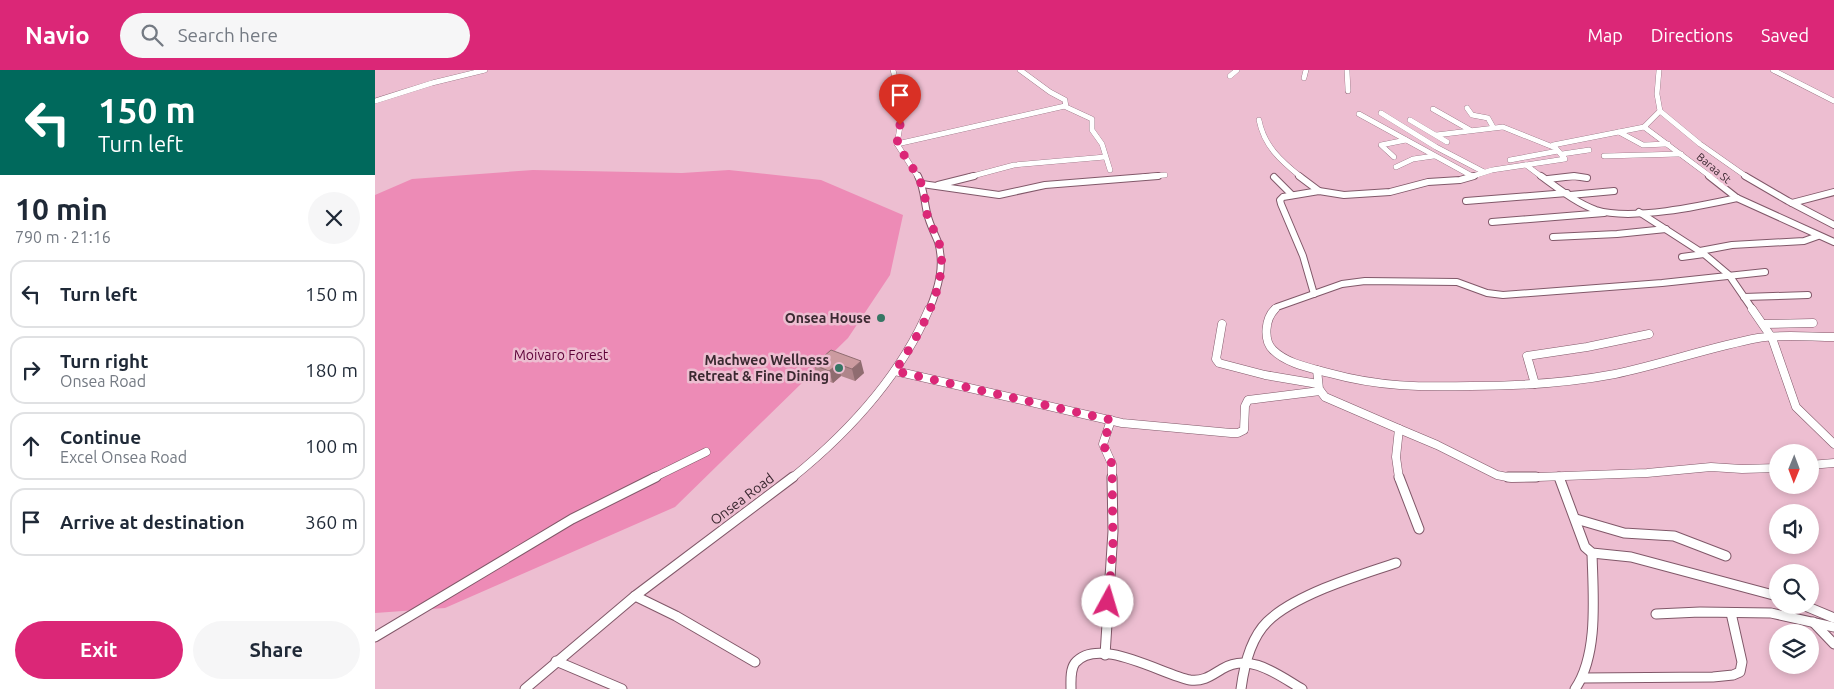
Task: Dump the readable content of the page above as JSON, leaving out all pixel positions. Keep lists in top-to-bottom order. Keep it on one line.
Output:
{"streets":{"street":["Baraa St","Onsea Road"]},"parks":["Moivaro Forest"],"places":["Onsea House","Machweo Wellness Retreat & Fine Dining"],"north":"bottom","page":{"header":"Navio","search":"Search here","nav":["Map","Directions","Saved"],"turn":["150 m","Turn left"],"heading":["10 min","790 m · 21:16"],"list":[{"name":"Turn left","value":"150 m"},{"name":"Turn right","note":"Onsea Road","value":"180 m"},{"name":"Continue","note":"Excel Onsea Road","value":"100 m"},{"name":"Arrive at destination","value":"360 m"}],"buttons":["Exit","Share"]}}
